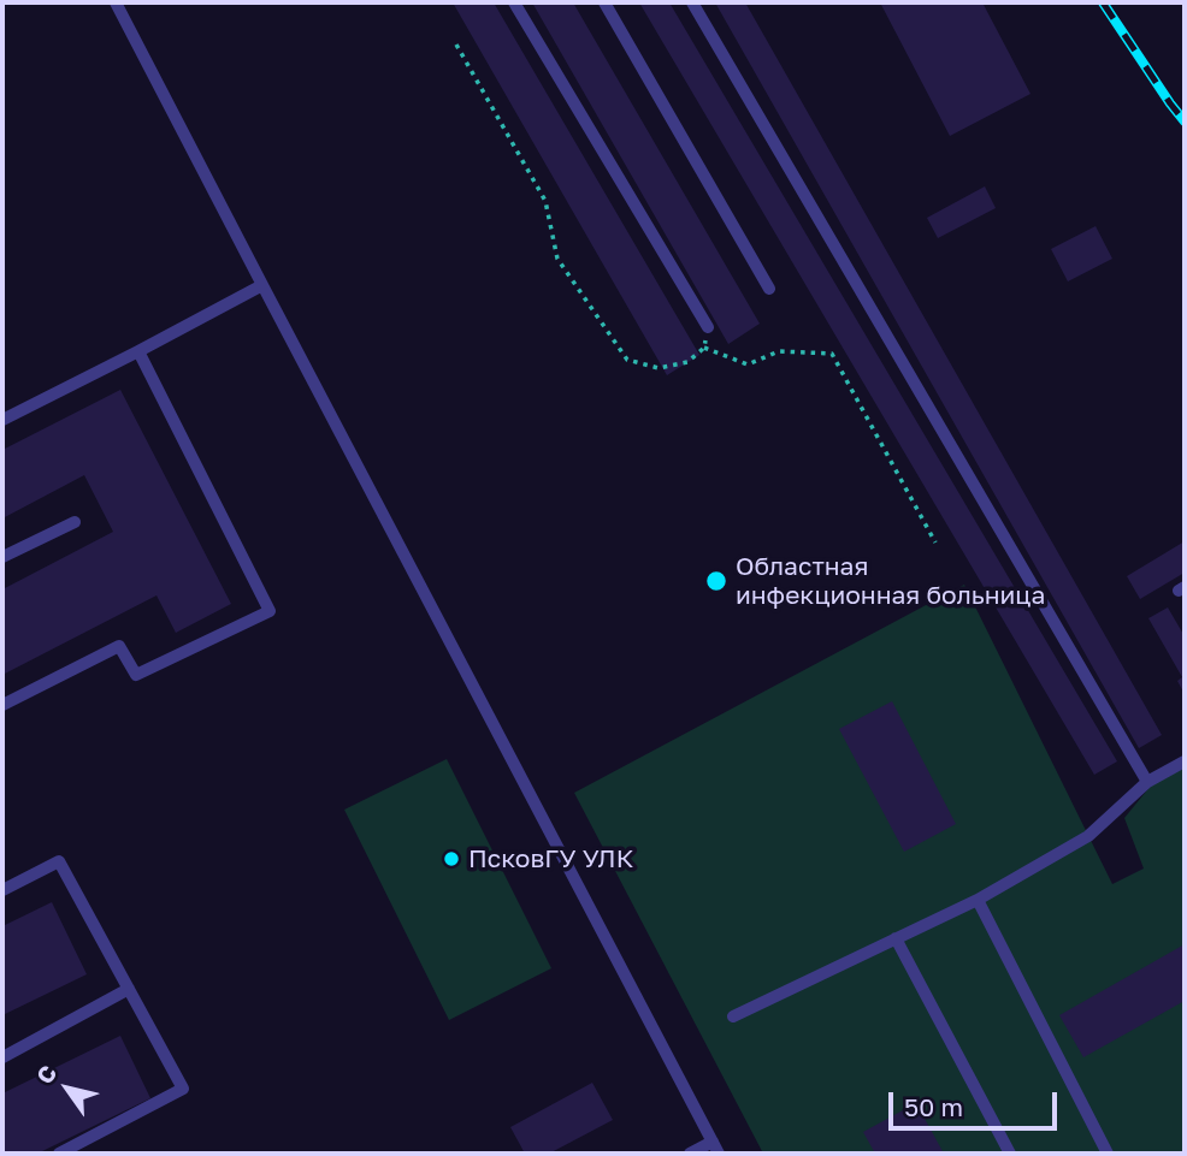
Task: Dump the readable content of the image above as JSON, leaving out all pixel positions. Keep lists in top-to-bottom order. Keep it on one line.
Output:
{"places":["Областная инфекционная больница","ПсковГУ УЛК"],"scale_bar":"50 m","north":"top left"}
